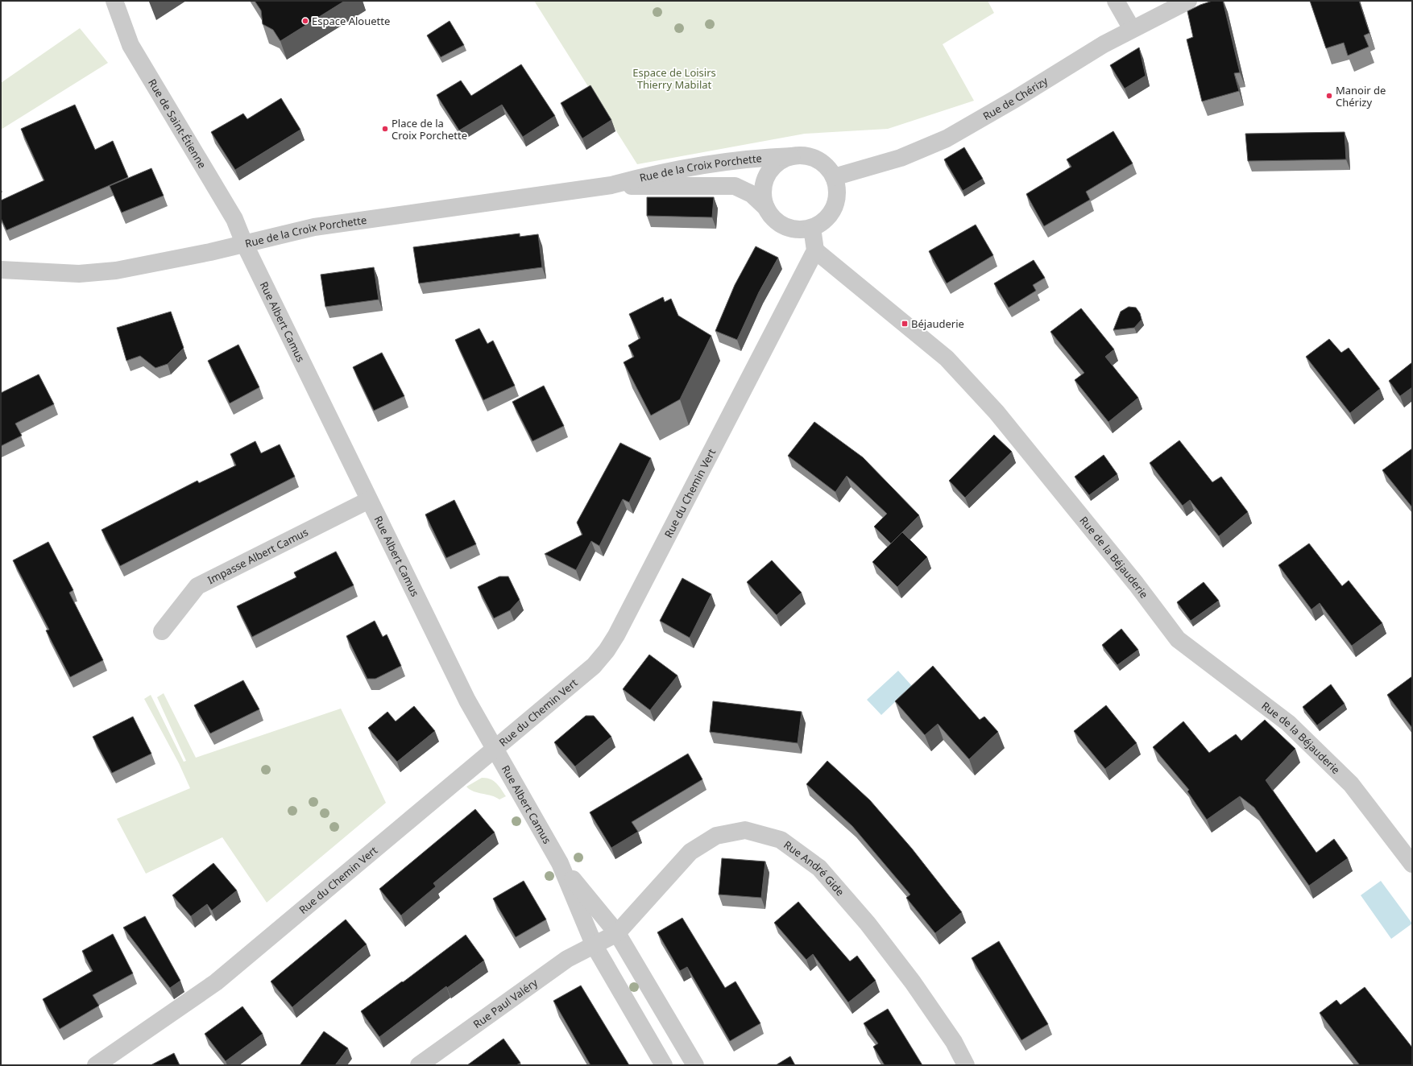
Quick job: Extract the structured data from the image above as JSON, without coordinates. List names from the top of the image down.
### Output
{
  "streets": {
    "street": [
      "Rue de Chérizy",
      "Rue de Saint-Étienne",
      "Rue de la Croix Porchette",
      "Rue Albert Camus",
      "Rue du Chemin Vert",
      "Impasse Albert Camus",
      "Rue de la Béjauderie",
      "Rue André Gide",
      "Rue Paul Valéry"
    ]
  },
  "crossings": [
    ["Rue de Chérizy", "Rue de la Croix Porchette"],
    ["Rue de Saint-Étienne", "Rue de la Croix Porchette"],
    ["Rue de Saint-Étienne", "Rue Albert Camus"],
    ["Rue de la Croix Porchette", "Rue Albert Camus"],
    ["Rue Albert Camus", "Rue du Chemin Vert"],
    ["Rue Albert Camus", "Impasse Albert Camus"],
    ["Rue Albert Camus", "Rue André Gide"],
    ["Rue Albert Camus", "Rue Paul Valéry"],
    ["Rue du Chemin Vert", "Rue de la Béjauderie"]
  ],
  "parks": ["Espace de Loisirs Thierry Mabilat"],
  "places": {
    "other": ["Espace Alouette", "Manoir de Chérizy", "Place de la Croix Porchette"],
    "transit": ["Béjauderie"]
  }
}
